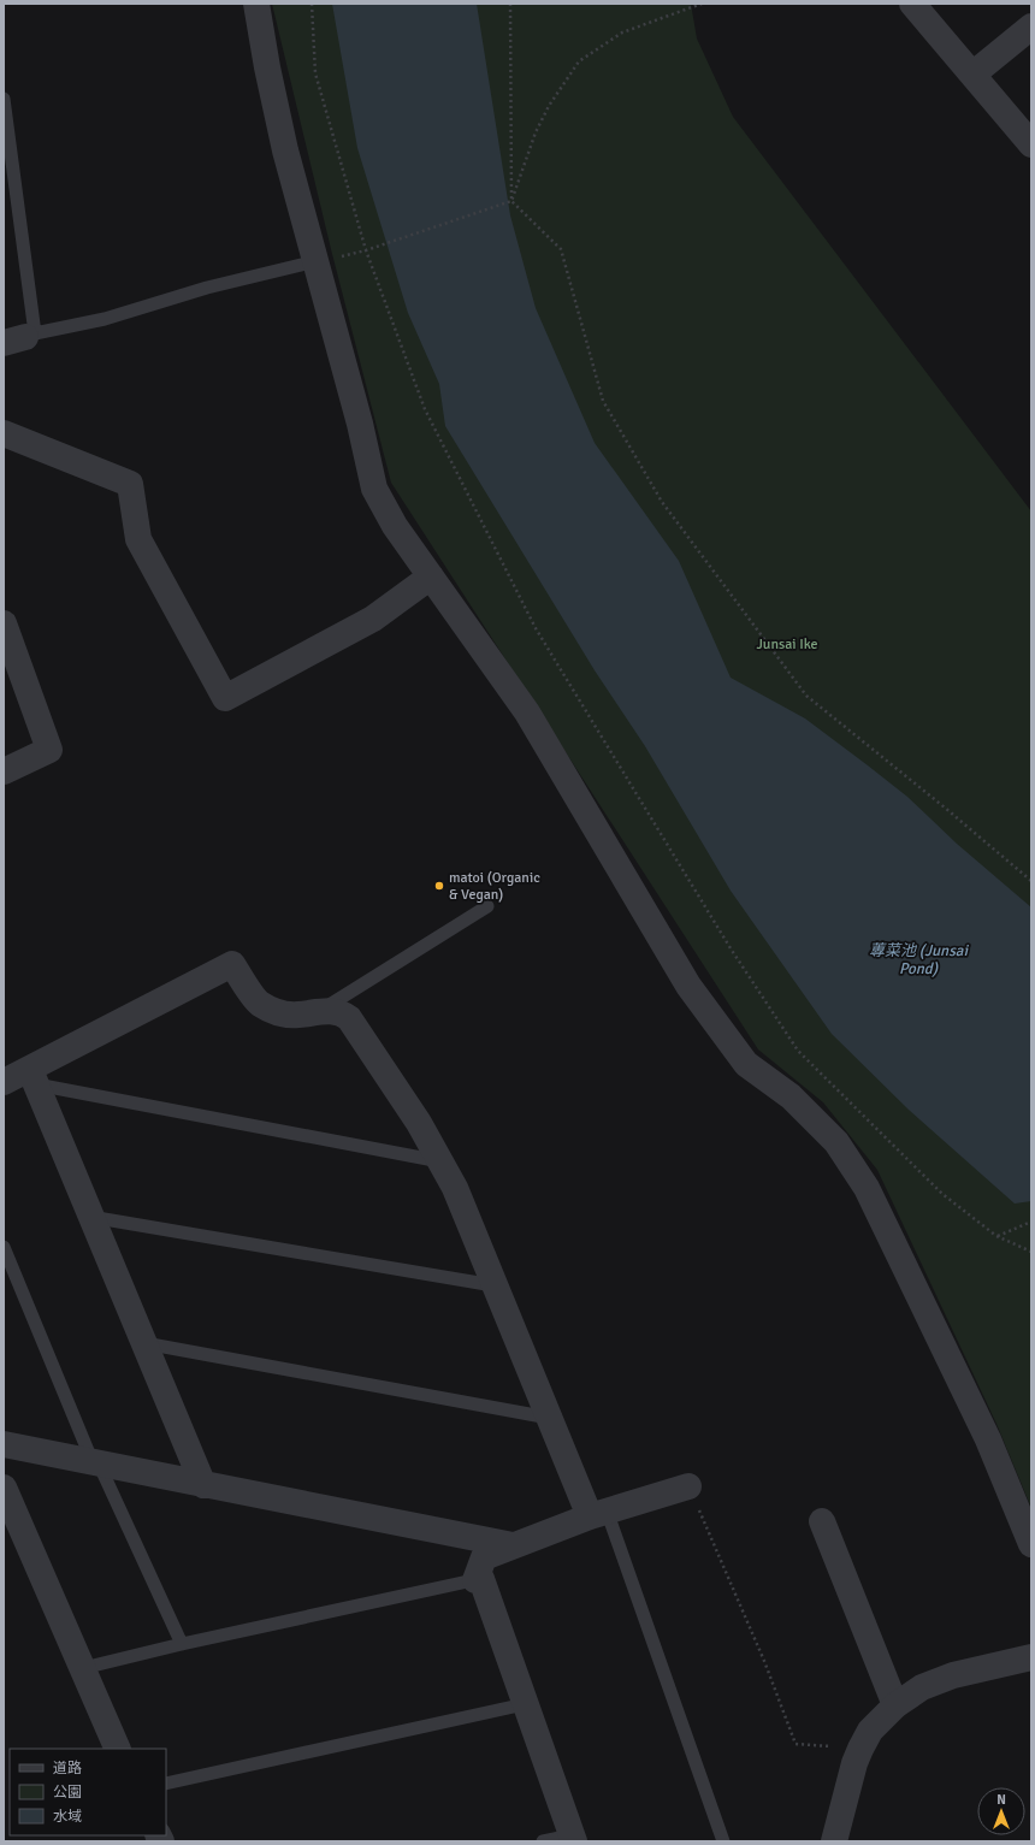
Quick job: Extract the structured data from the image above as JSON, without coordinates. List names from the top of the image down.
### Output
{
  "water": ["蓴菜池 (Junsai Pond)"],
  "parks": ["Junsai Ike"],
  "places": ["matoi (Organic & Vegan)"],
  "legend": ["道路", "公園", "水域"],
  "north": "top"
}
